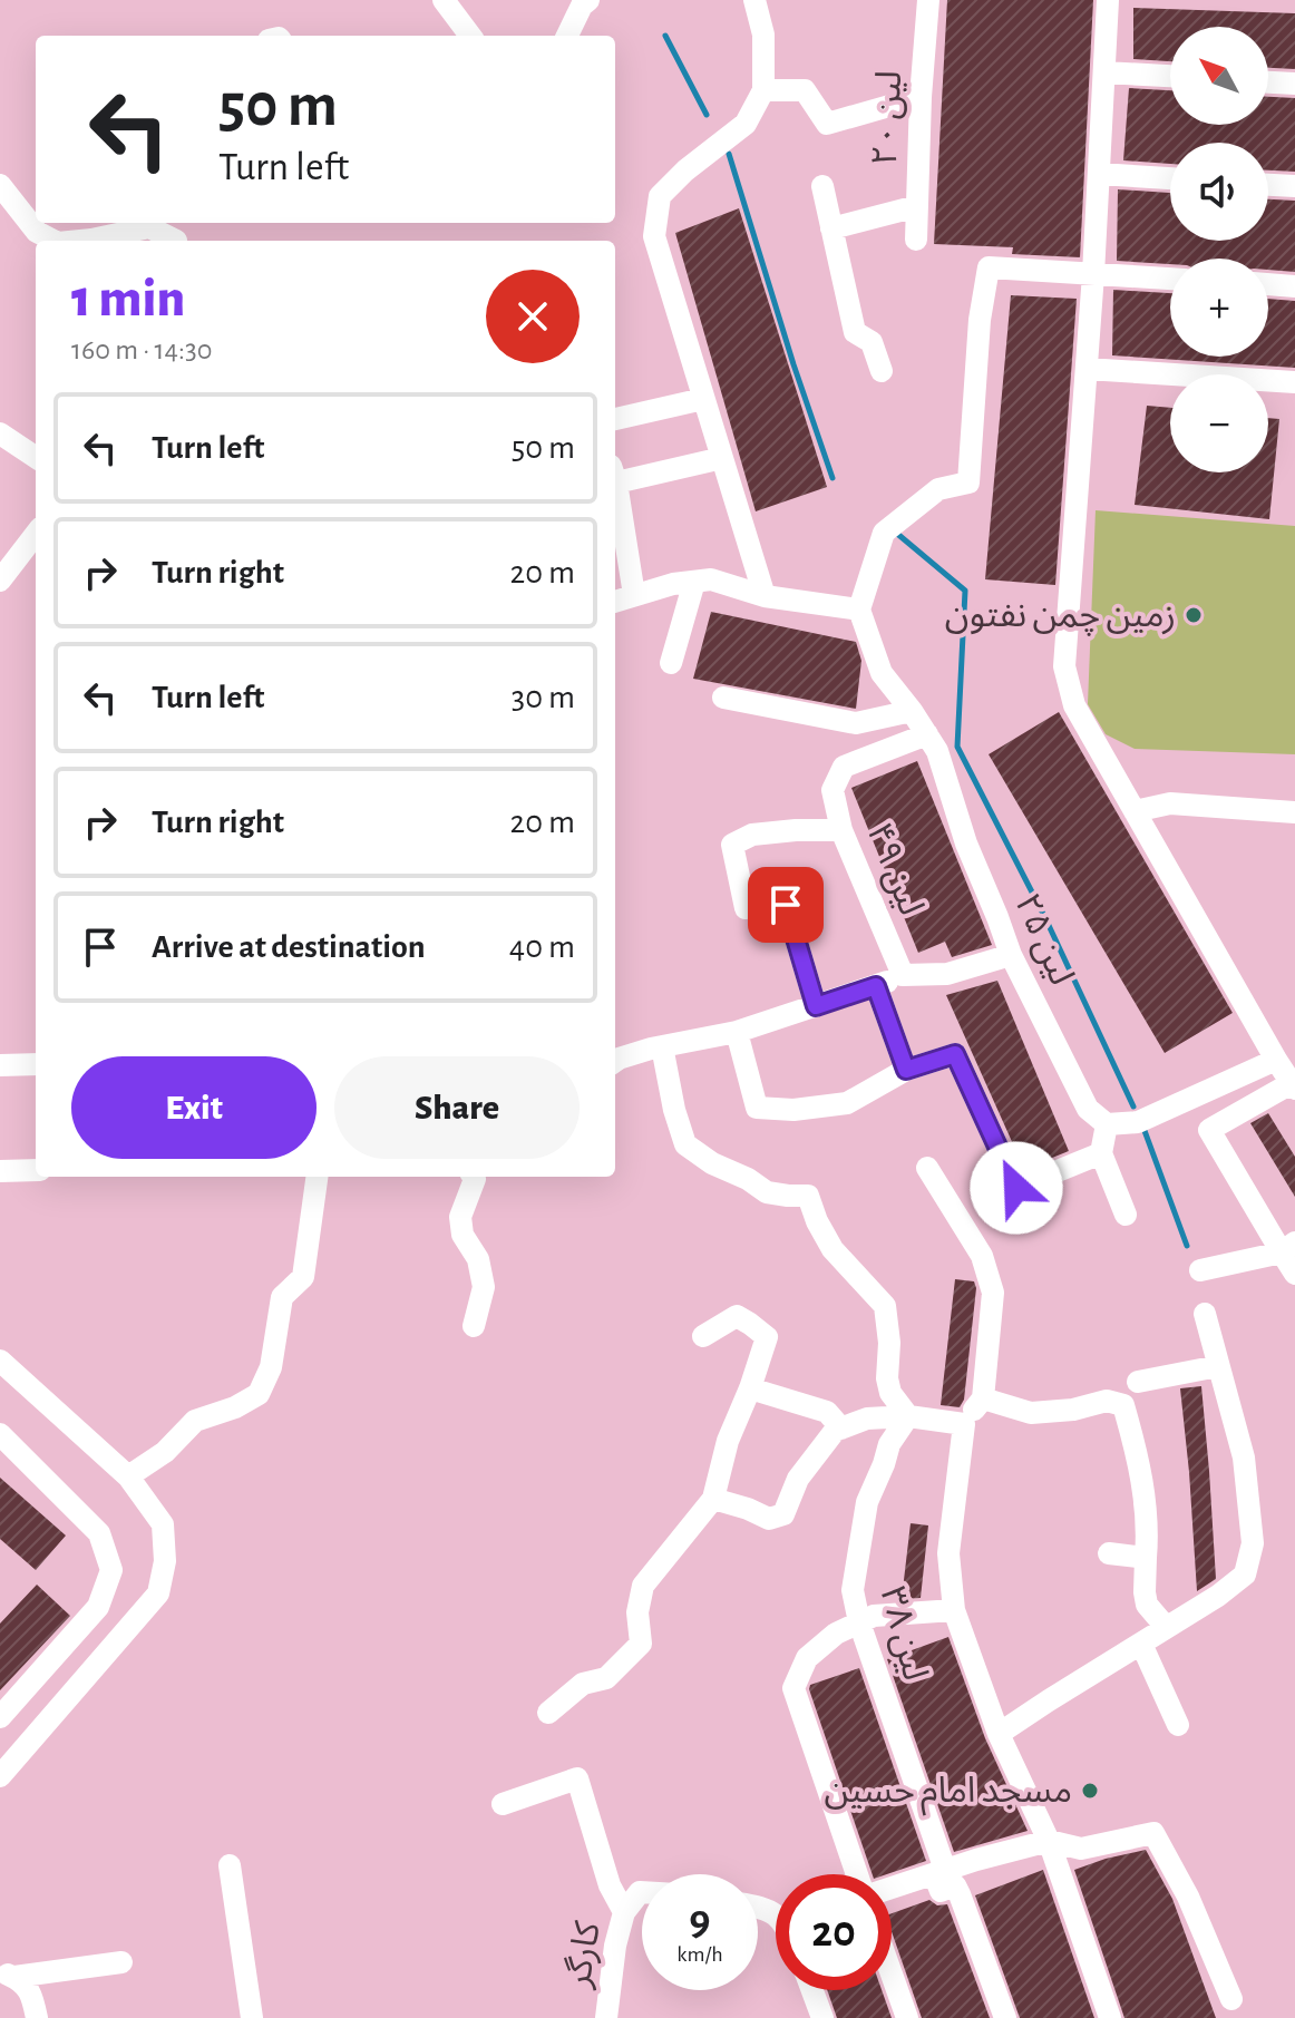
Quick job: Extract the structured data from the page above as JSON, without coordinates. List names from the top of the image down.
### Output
{
  "streets": {
    "street": [
      "لین ۲۰",
      "لین ۴۹",
      "لین ۲۵",
      "لین ۳۸",
      "کارگر"
    ]
  },
  "crossings": [
    ["لین ۴۹", "لین ۲۵"]
  ],
  "places": ["زمین چمن نفتون", "مسجد امام حسین"],
  "north": "top left",
  "page": {
    "map_buttons": ["+", "−"],
    "turn": ["50 m", "Turn left"],
    "heading": ["1 min", "160 m · 14:30"],
    "list": [
      {
        "name": "Turn left",
        "value": "50 m"
      },
      {
        "name": "Turn right",
        "value": "20 m"
      },
      {
        "name": "Turn left",
        "value": "30 m"
      },
      {
        "name": "Turn right",
        "value": "20 m"
      },
      {
        "name": "Arrive at destination",
        "value": "40 m"
      }
    ],
    "buttons": ["Exit", "Share"],
    "speed": "9 km/h",
    "limit": "20"
  }
}
